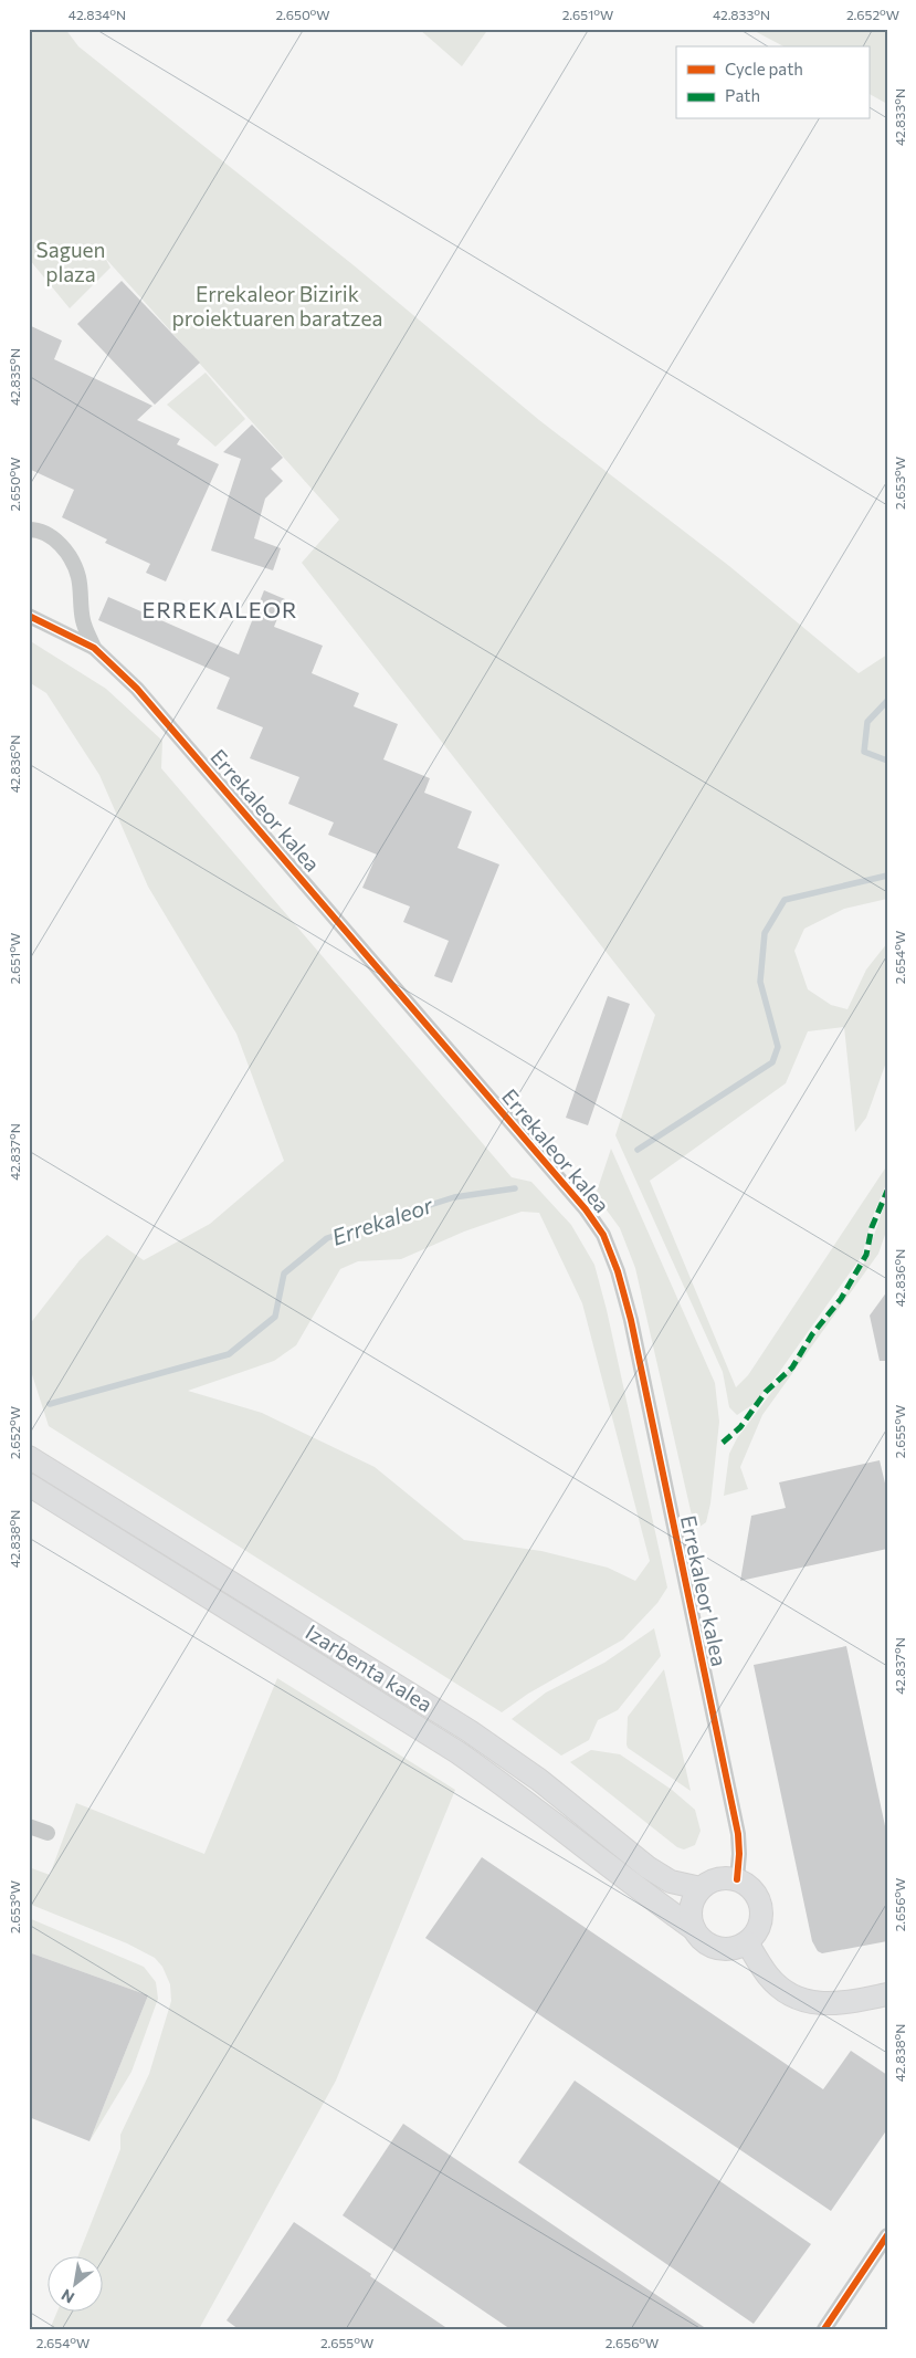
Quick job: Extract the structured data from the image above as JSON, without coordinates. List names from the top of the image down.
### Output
{
  "streets": {
    "main road": ["Izarbenta kalea"],
    "street": ["Errekaleor kalea"]
  },
  "crossings": [
    ["Errekaleor kalea", "Izarbenta kalea"]
  ],
  "districts": ["ERREKALEOR"],
  "water": ["Errekaleor"],
  "parks": ["Saguen plaza", "Errekaleor Bizirik proiektuaren baratzea"],
  "legend": ["Cycle path", "Path"],
  "north": "bottom left",
  "coordinates": [
    "42.834°N",
    "2.650°W",
    "2.651°W",
    "42.833°N",
    "2.652°W",
    "42.835°N",
    "2.653°W",
    "42.836°N",
    "2.654°W",
    "42.837°N",
    "2.655°W",
    "42.838°N",
    "2.656°W"
  ]
}
